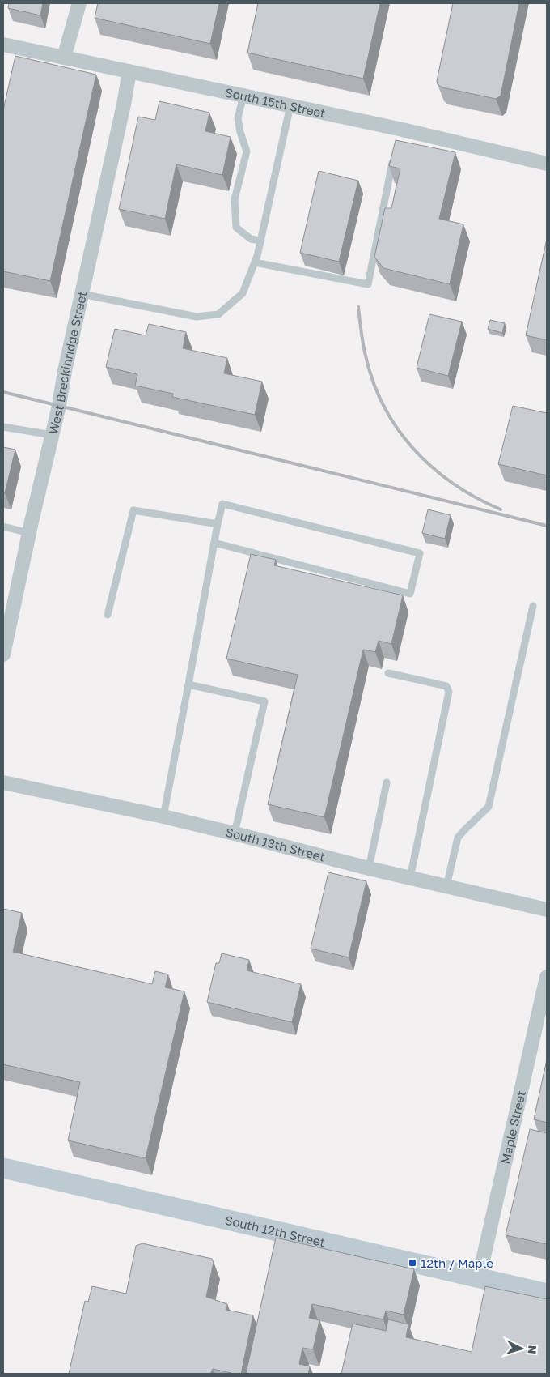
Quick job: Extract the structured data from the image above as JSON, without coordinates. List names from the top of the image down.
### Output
{
  "streets": {
    "street": [
      "South 15th Street",
      "West Breckinridge Street",
      "South 13th Street",
      "Maple Street",
      "South 12th Street"
    ]
  },
  "crossings": [
    ["South 15th Street", "West Breckinridge Street"],
    ["Maple Street", "South 12th Street"]
  ],
  "places": {
    "transit": ["12th / Maple"]
  },
  "north": "right"
}
